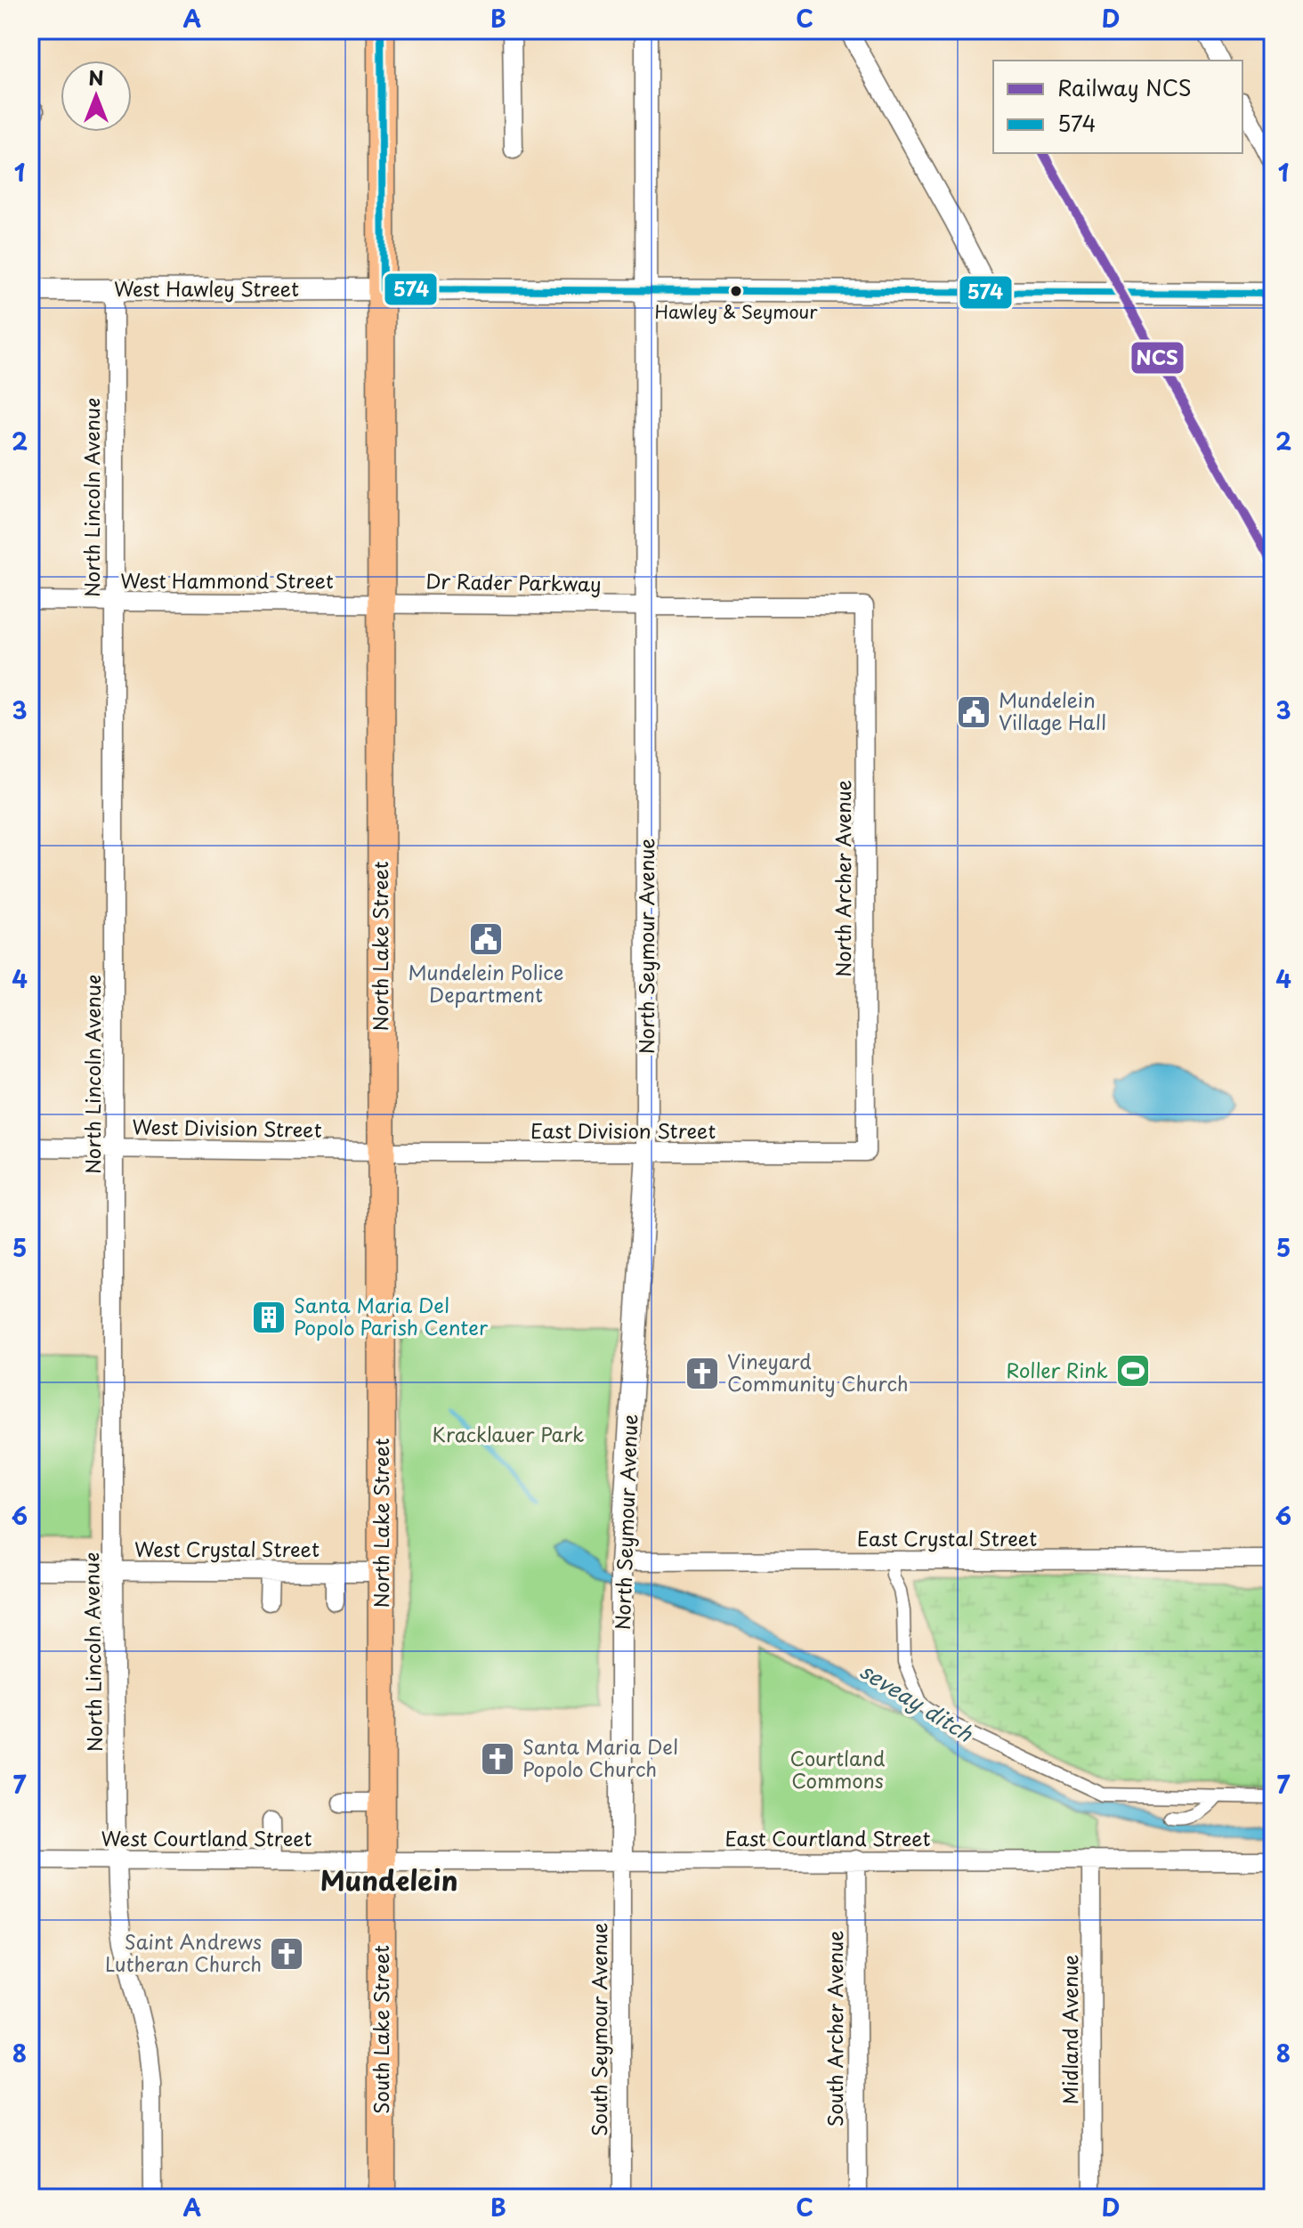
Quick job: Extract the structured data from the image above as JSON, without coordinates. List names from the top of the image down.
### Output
{
  "streets": {
    "main road": ["North Lake Street", "South Lake Street"],
    "street": [
      "West Hawley Street",
      "North Lincoln Avenue",
      "West Hammond Street",
      "Dr Rader Parkway",
      "North Archer Avenue",
      "North Seymour Avenue",
      "West Division Street",
      "East Division Street",
      "East Crystal Street",
      "West Crystal Street",
      "West Courtland Street",
      "East Courtland Street",
      "South Archer Avenue",
      "South Seymour Avenue",
      "Midland Avenue"
    ]
  },
  "crossings": [
    ["West Hawley Street", "North Lincoln Avenue"],
    ["West Hawley Street", "North Lake Street"],
    ["West Hawley Street", "North Seymour Avenue"],
    ["North Lincoln Avenue", "West Hammond Street"],
    ["North Lincoln Avenue", "West Division Street"],
    ["North Lincoln Avenue", "West Crystal Street"],
    ["North Lincoln Avenue", "West Courtland Street"],
    ["West Hammond Street", "Dr Rader Parkway"],
    ["West Hammond Street", "North Lake Street"],
    ["Dr Rader Parkway", "North Archer Avenue"],
    ["Dr Rader Parkway", "North Lake Street"],
    ["Dr Rader Parkway", "North Seymour Avenue"],
    ["North Archer Avenue", "East Division Street"],
    ["North Lake Street", "West Division Street"],
    ["North Lake Street", "East Division Street"],
    ["North Lake Street", "West Crystal Street"],
    ["North Lake Street", "West Courtland Street"],
    ["North Lake Street", "East Courtland Street"],
    ["North Lake Street", "South Lake Street"],
    ["North Seymour Avenue", "East Division Street"],
    ["North Seymour Avenue", "East Crystal Street"],
    ["North Seymour Avenue", "East Courtland Street"],
    ["North Seymour Avenue", "South Seymour Avenue"],
    ["West Division Street", "East Division Street"],
    ["West Courtland Street", "East Courtland Street"],
    ["West Courtland Street", "South Lake Street"],
    ["East Courtland Street", "South Archer Avenue"],
    ["East Courtland Street", "South Lake Street"],
    ["East Courtland Street", "South Seymour Avenue"],
    ["East Courtland Street", "Midland Avenue"]
  ],
  "districts": ["Mundelein"],
  "water": ["seveay ditch"],
  "parks": ["Kracklauer Park", "Courtland Commons"],
  "places": {
    "other": ["Hawley & Seymour"],
    "public building": ["Mundelein Village Hall", "Mundelein Police Department"],
    "building": ["Santa Maria Del Popolo Parish Center"],
    "sports": ["Roller Rink"],
    "church": ["Vineyard Community Church", "Santa Maria Del Popolo Church", "Saint Andrews Lutheran Church"]
  },
  "lines": ["transit line 574", "rail line NCS"],
  "legend": ["Railway NCS", "574"],
  "north": "top",
  "grid": {
    "columns": [
      "A",
      "B",
      "C",
      "D"
    ],
    "rows": [
      "1",
      "2",
      "3",
      "4",
      "5",
      "6",
      "7",
      "8"
    ]
  }
}
